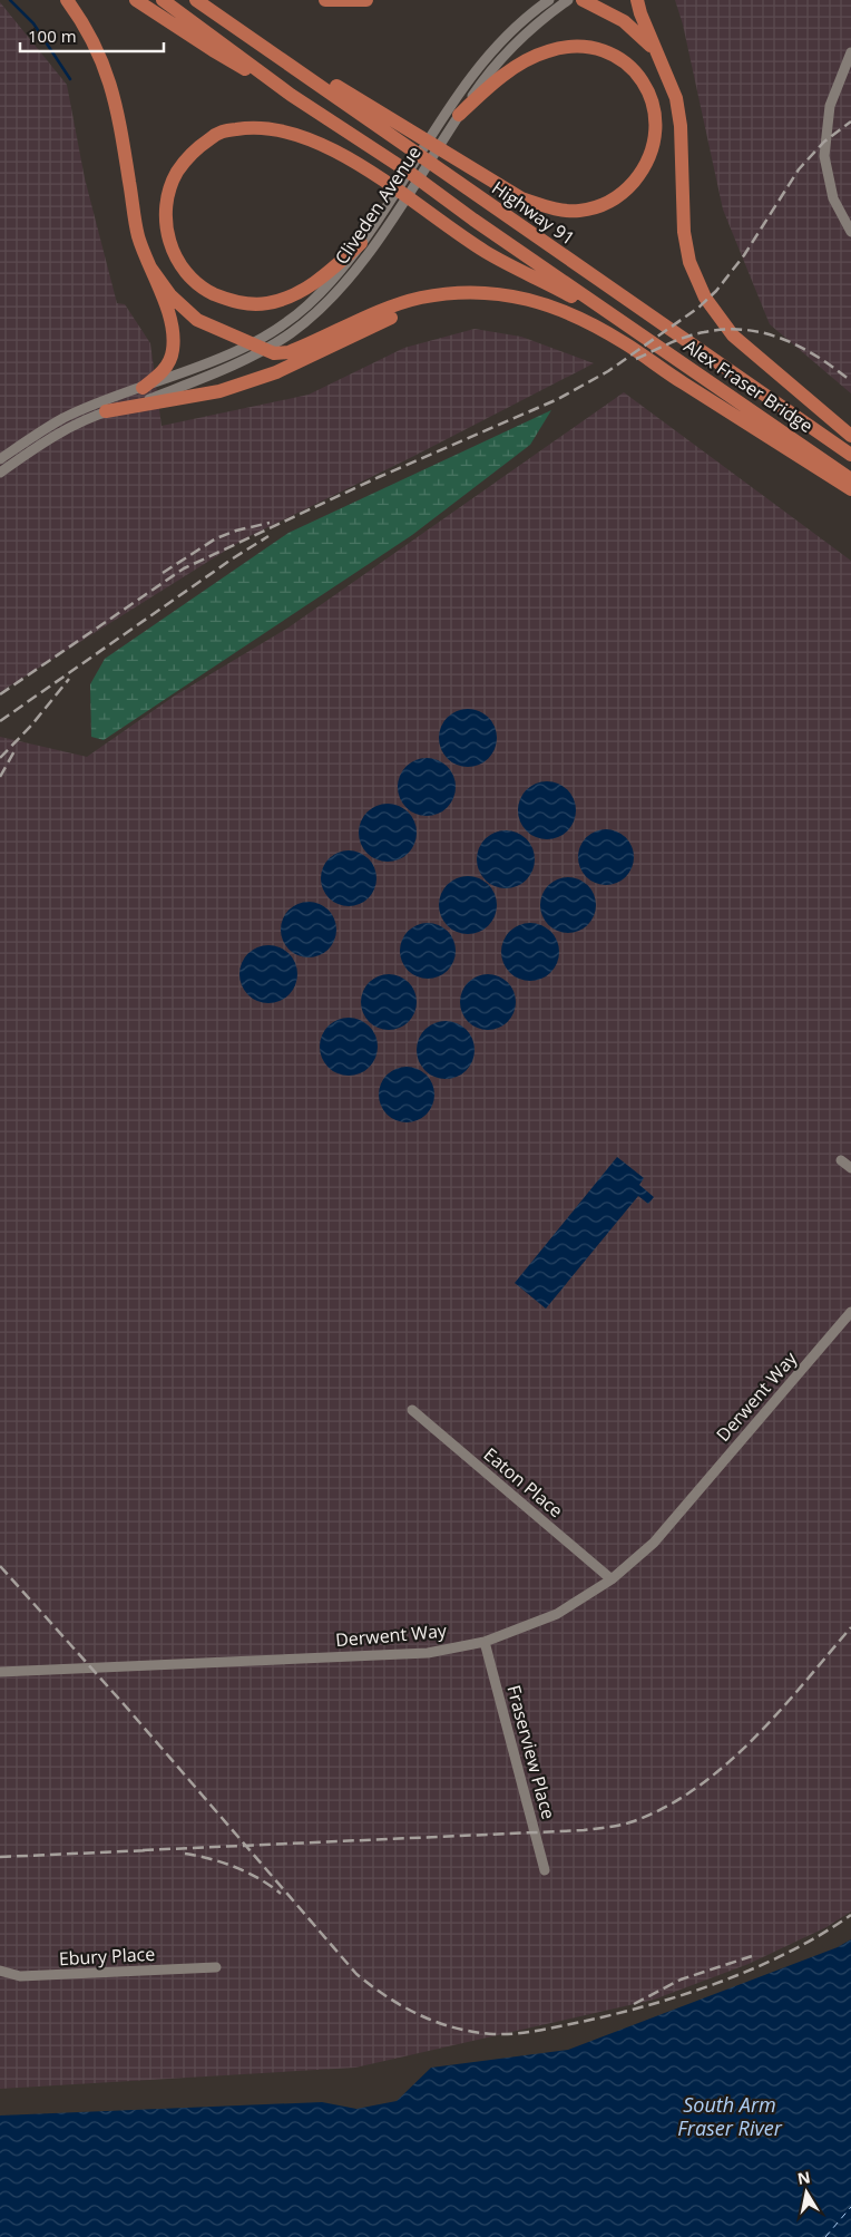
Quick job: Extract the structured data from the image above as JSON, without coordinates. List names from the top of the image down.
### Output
{
  "streets": {
    "highway": ["Highway 91", "Alex Fraser Bridge"],
    "street": [
      "Cliveden Avenue",
      "Derwent Way",
      "Eaton Place",
      "Fraserview Place",
      "Ebury Place"
    ]
  },
  "crossings": [
    ["Derwent Way", "Eaton Place"],
    ["Derwent Way", "Fraserview Place"]
  ],
  "water": ["South Arm Fraser River"],
  "scale_bar": "100 m",
  "north": "top"
}
